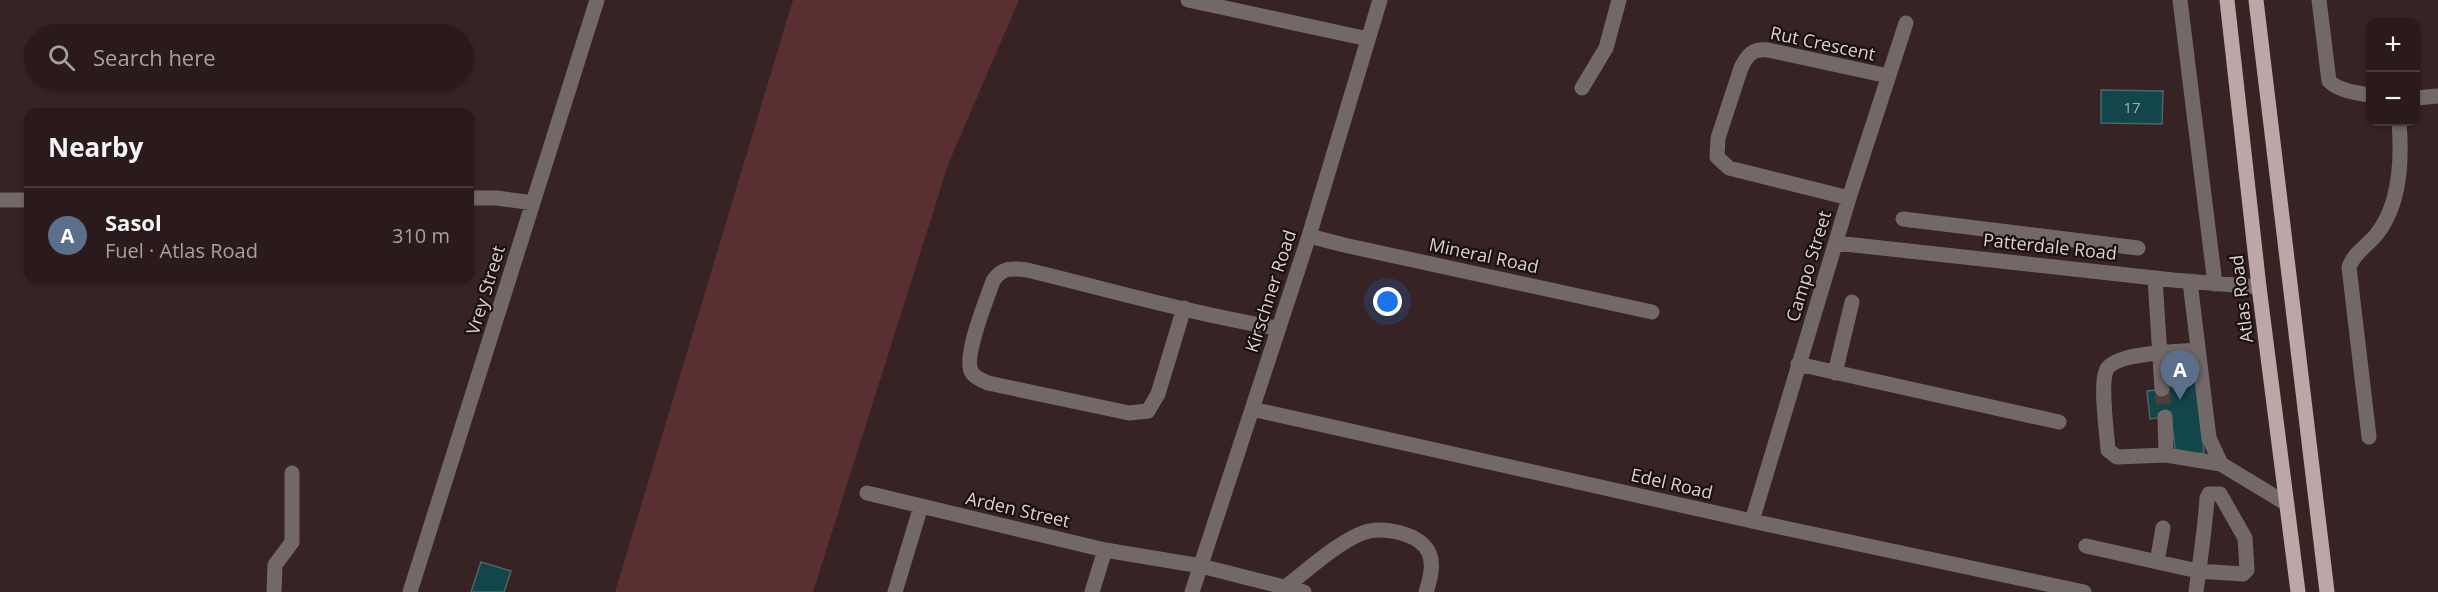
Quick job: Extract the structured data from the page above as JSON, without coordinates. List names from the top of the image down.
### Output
{
  "streets": {
    "main road": ["Atlas Road"],
    "street": [
      "Rut Crescent",
      "Patterdale Road",
      "Mineral Road",
      "Campo Street",
      "Vrey Street",
      "Kirschner Road",
      "Edel Road",
      "Arden Street"
    ]
  },
  "crossings": [
    ["Rut Crescent", "Campo Street"],
    ["Patterdale Road", "Campo Street"],
    ["Patterdale Road", "Atlas Road"],
    ["Mineral Road", "Kirschner Road"],
    ["Campo Street", "Edel Road"],
    ["Kirschner Road", "Edel Road"],
    ["Kirschner Road", "Arden Street"]
  ],
  "house_numbers": ["17"],
  "page": {
    "map_buttons": ["+", "−"],
    "search": "Search here",
    "heading": "Nearby",
    "list": [
      {
        "mark": "A",
        "name": "Sasol",
        "note": "Fuel · Atlas Road",
        "value": "310 m"
      }
    ],
    "pins": "A"
  }
}
